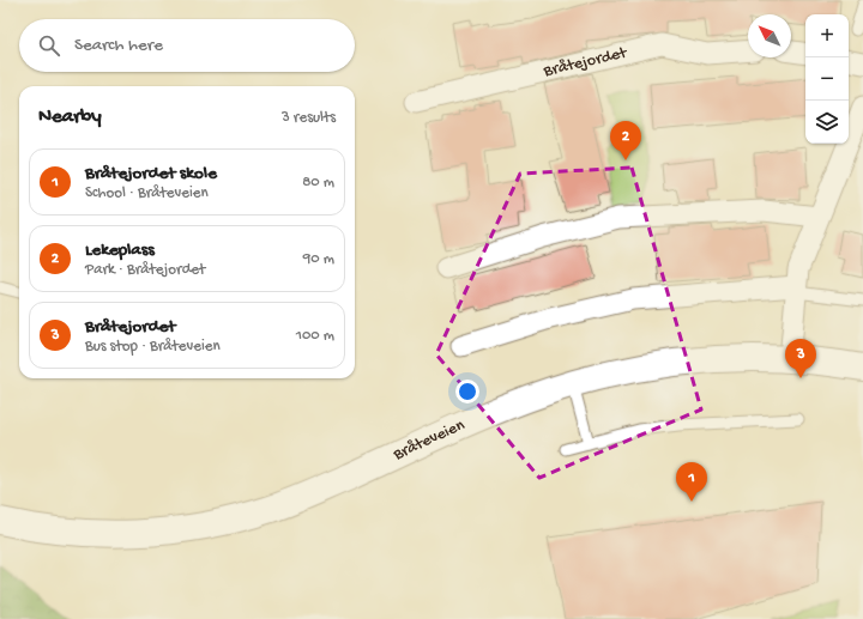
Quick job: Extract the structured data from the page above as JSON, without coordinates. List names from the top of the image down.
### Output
{
  "streets": {
    "main road": ["Bråteveien"],
    "street": ["Bråtejordet"]
  },
  "north": "top left",
  "page": {
    "map_buttons": ["+", "−"],
    "search": "Search here",
    "heading": ["Nearby", "3 results"],
    "pins": ["2", "3", "1"],
    "list": [
      {
        "mark": "1",
        "name": "Bråtejordet skole",
        "note": "School · Bråteveien",
        "value": "80 m"
      },
      {
        "mark": "2",
        "name": "Lekeplass",
        "note": "Park · Bråtejordet",
        "value": "90 m"
      },
      {
        "mark": "3",
        "name": "Bråtejordet",
        "note": "Bus stop · Bråteveien",
        "value": "100 m"
      }
    ]
  }
}
